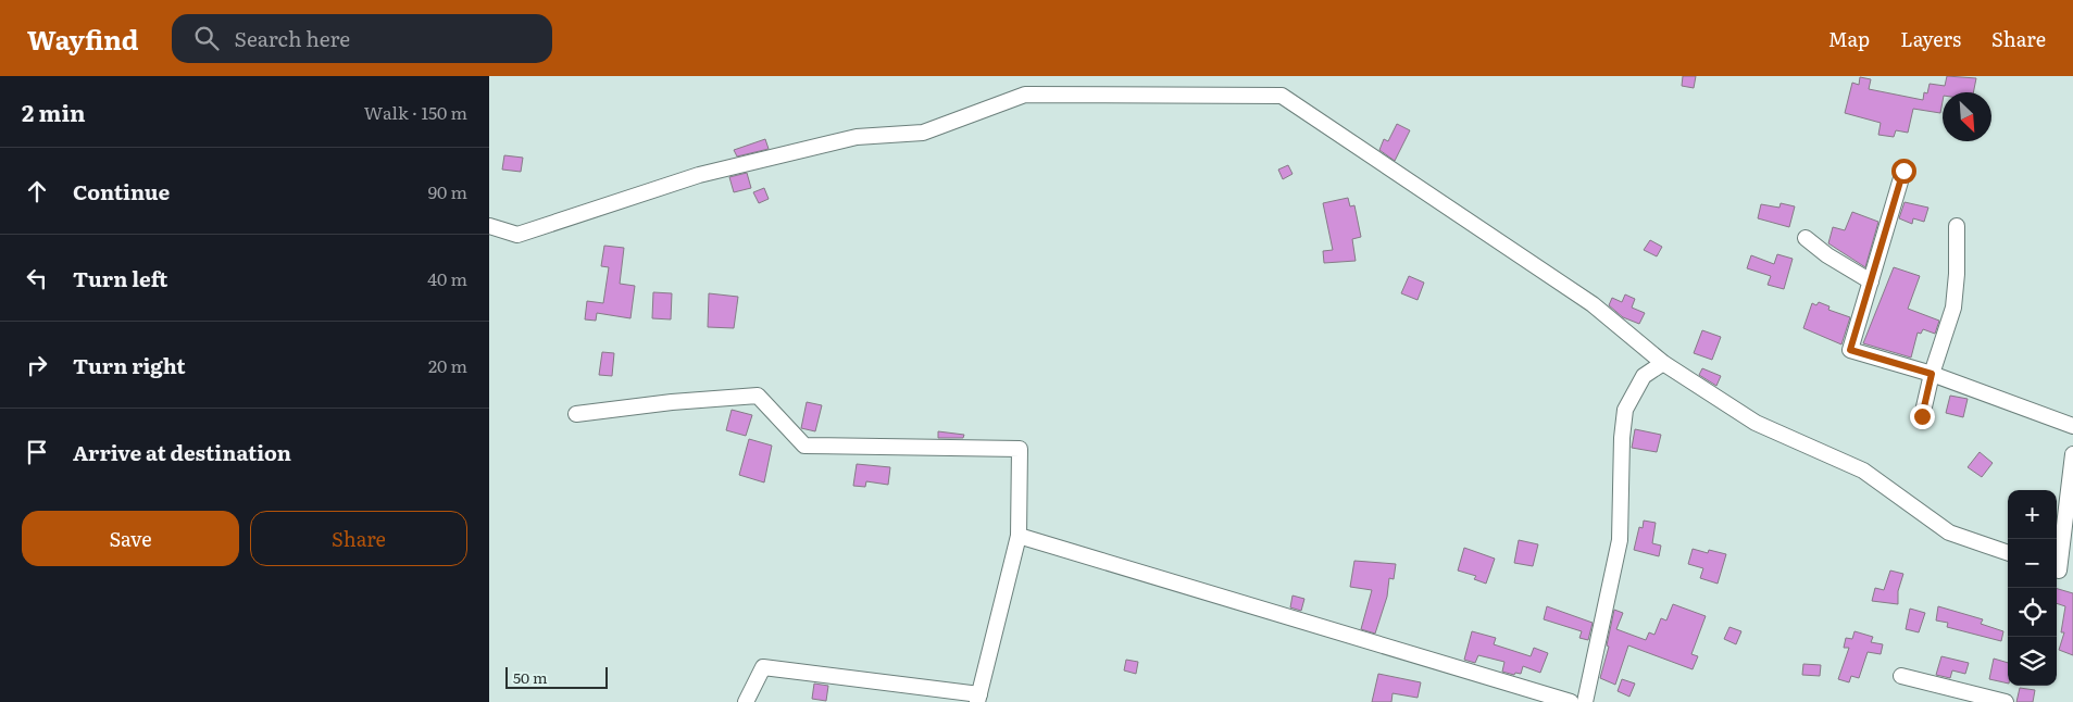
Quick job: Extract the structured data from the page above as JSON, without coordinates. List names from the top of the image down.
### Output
{
  "scale_bar": "50 m",
  "north": "bottom right",
  "page": {
    "header": "Wayfind",
    "search": "Search here",
    "nav": ["Map", "Layers", "Share"],
    "heading": ["2 min", "Walk · 150 m"],
    "list": [
      ["Continue", "90 m"],
      ["Turn left", "40 m"],
      ["Turn right", "20 m"],
      "Arrive at destination"
    ],
    "map_buttons": ["+", "−"],
    "buttons": ["Save", "Share"],
    "scale": "50 m"
  }
}
